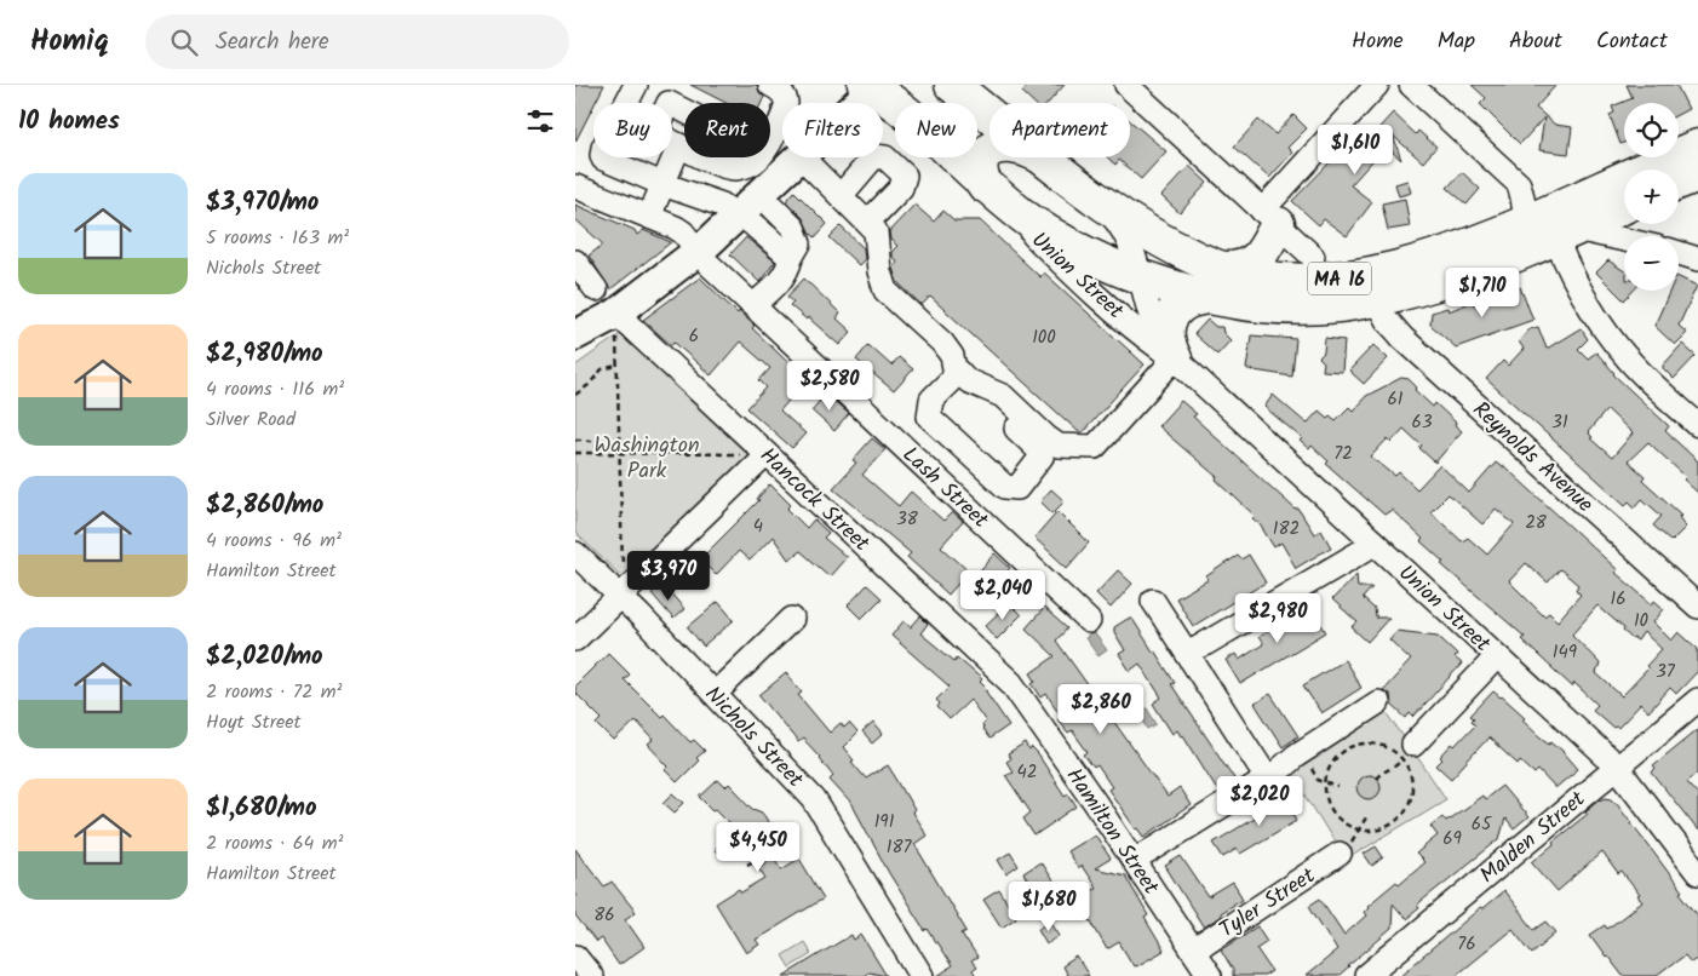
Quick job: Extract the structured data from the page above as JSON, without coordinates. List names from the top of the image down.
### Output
{
  "streets": {
    "highway": ["MA 16"],
    "street": [
      "Union Street",
      "Reynolds Avenue",
      "Lash Street",
      "Hancock Street",
      "Nichols Street",
      "Hamilton Street",
      "Malden Street",
      "Tyler Street"
    ]
  },
  "crossings": [
    ["Union Street", "MA 16"],
    ["Union Street", "Malden Street"],
    ["MA 16", "Reynolds Avenue"],
    ["Hancock Street", "Hamilton Street"],
    ["Hamilton Street", "Tyler Street"]
  ],
  "parks": ["Washington Park"],
  "house_numbers": [
    "6",
    "100",
    "61",
    "63",
    "31",
    "72",
    "38",
    "28",
    "4",
    "182",
    "16",
    "10",
    "149",
    "37",
    "42",
    "191",
    "65",
    "69",
    "187",
    "86",
    "76"
  ],
  "page": {
    "header": "Homiq",
    "search": "Search here",
    "nav": [
      "Home",
      "Map",
      "About",
      "Contact"
    ],
    "heading": "10 homes",
    "map_buttons": ["+", "−"],
    "chip": [
      "Buy",
      "Rent",
      "Filters",
      "New",
      "Apartment"
    ],
    "price": [
      "$1,610",
      "$1,710",
      "$2,580",
      "$3,970",
      "$2,040",
      "$2,980",
      "$2,860",
      "$2,020",
      "$4,450",
      "$1,680"
    ],
    "list": [
      {
        "name": "$3,970/mo",
        "note": "5 rooms · 163 m² · Nichols Street"
      },
      {
        "name": "$2,980/mo",
        "note": "4 rooms · 116 m² · Silver Road"
      },
      {
        "name": "$2,860/mo",
        "note": "4 rooms · 96 m² · Hamilton Street"
      },
      {
        "name": "$2,020/mo",
        "note": "2 rooms · 72 m² · Hoyt Street"
      },
      {
        "name": "$1,680/mo",
        "note": "2 rooms · 64 m² · Hamilton Street"
      }
    ]
  }
}
